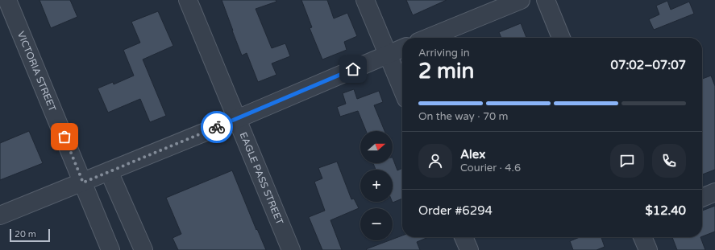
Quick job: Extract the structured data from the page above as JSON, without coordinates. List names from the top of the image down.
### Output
{
  "streets": {
    "street": ["VICTORIA STREET", "EAGLE PASS STREET"]
  },
  "scale_bar": "20 m",
  "north": "right",
  "page": {
    "heading": ["2 min", "Arriving in", "07:02–07:07"],
    "panel": [
      "Alex",
      "Courier · 4.6",
      "Order #6294",
      "$12.40"
    ],
    "bar": "On the way · 70 m",
    "map_buttons": ["+", "−"],
    "scale": "20 m"
  }
}
